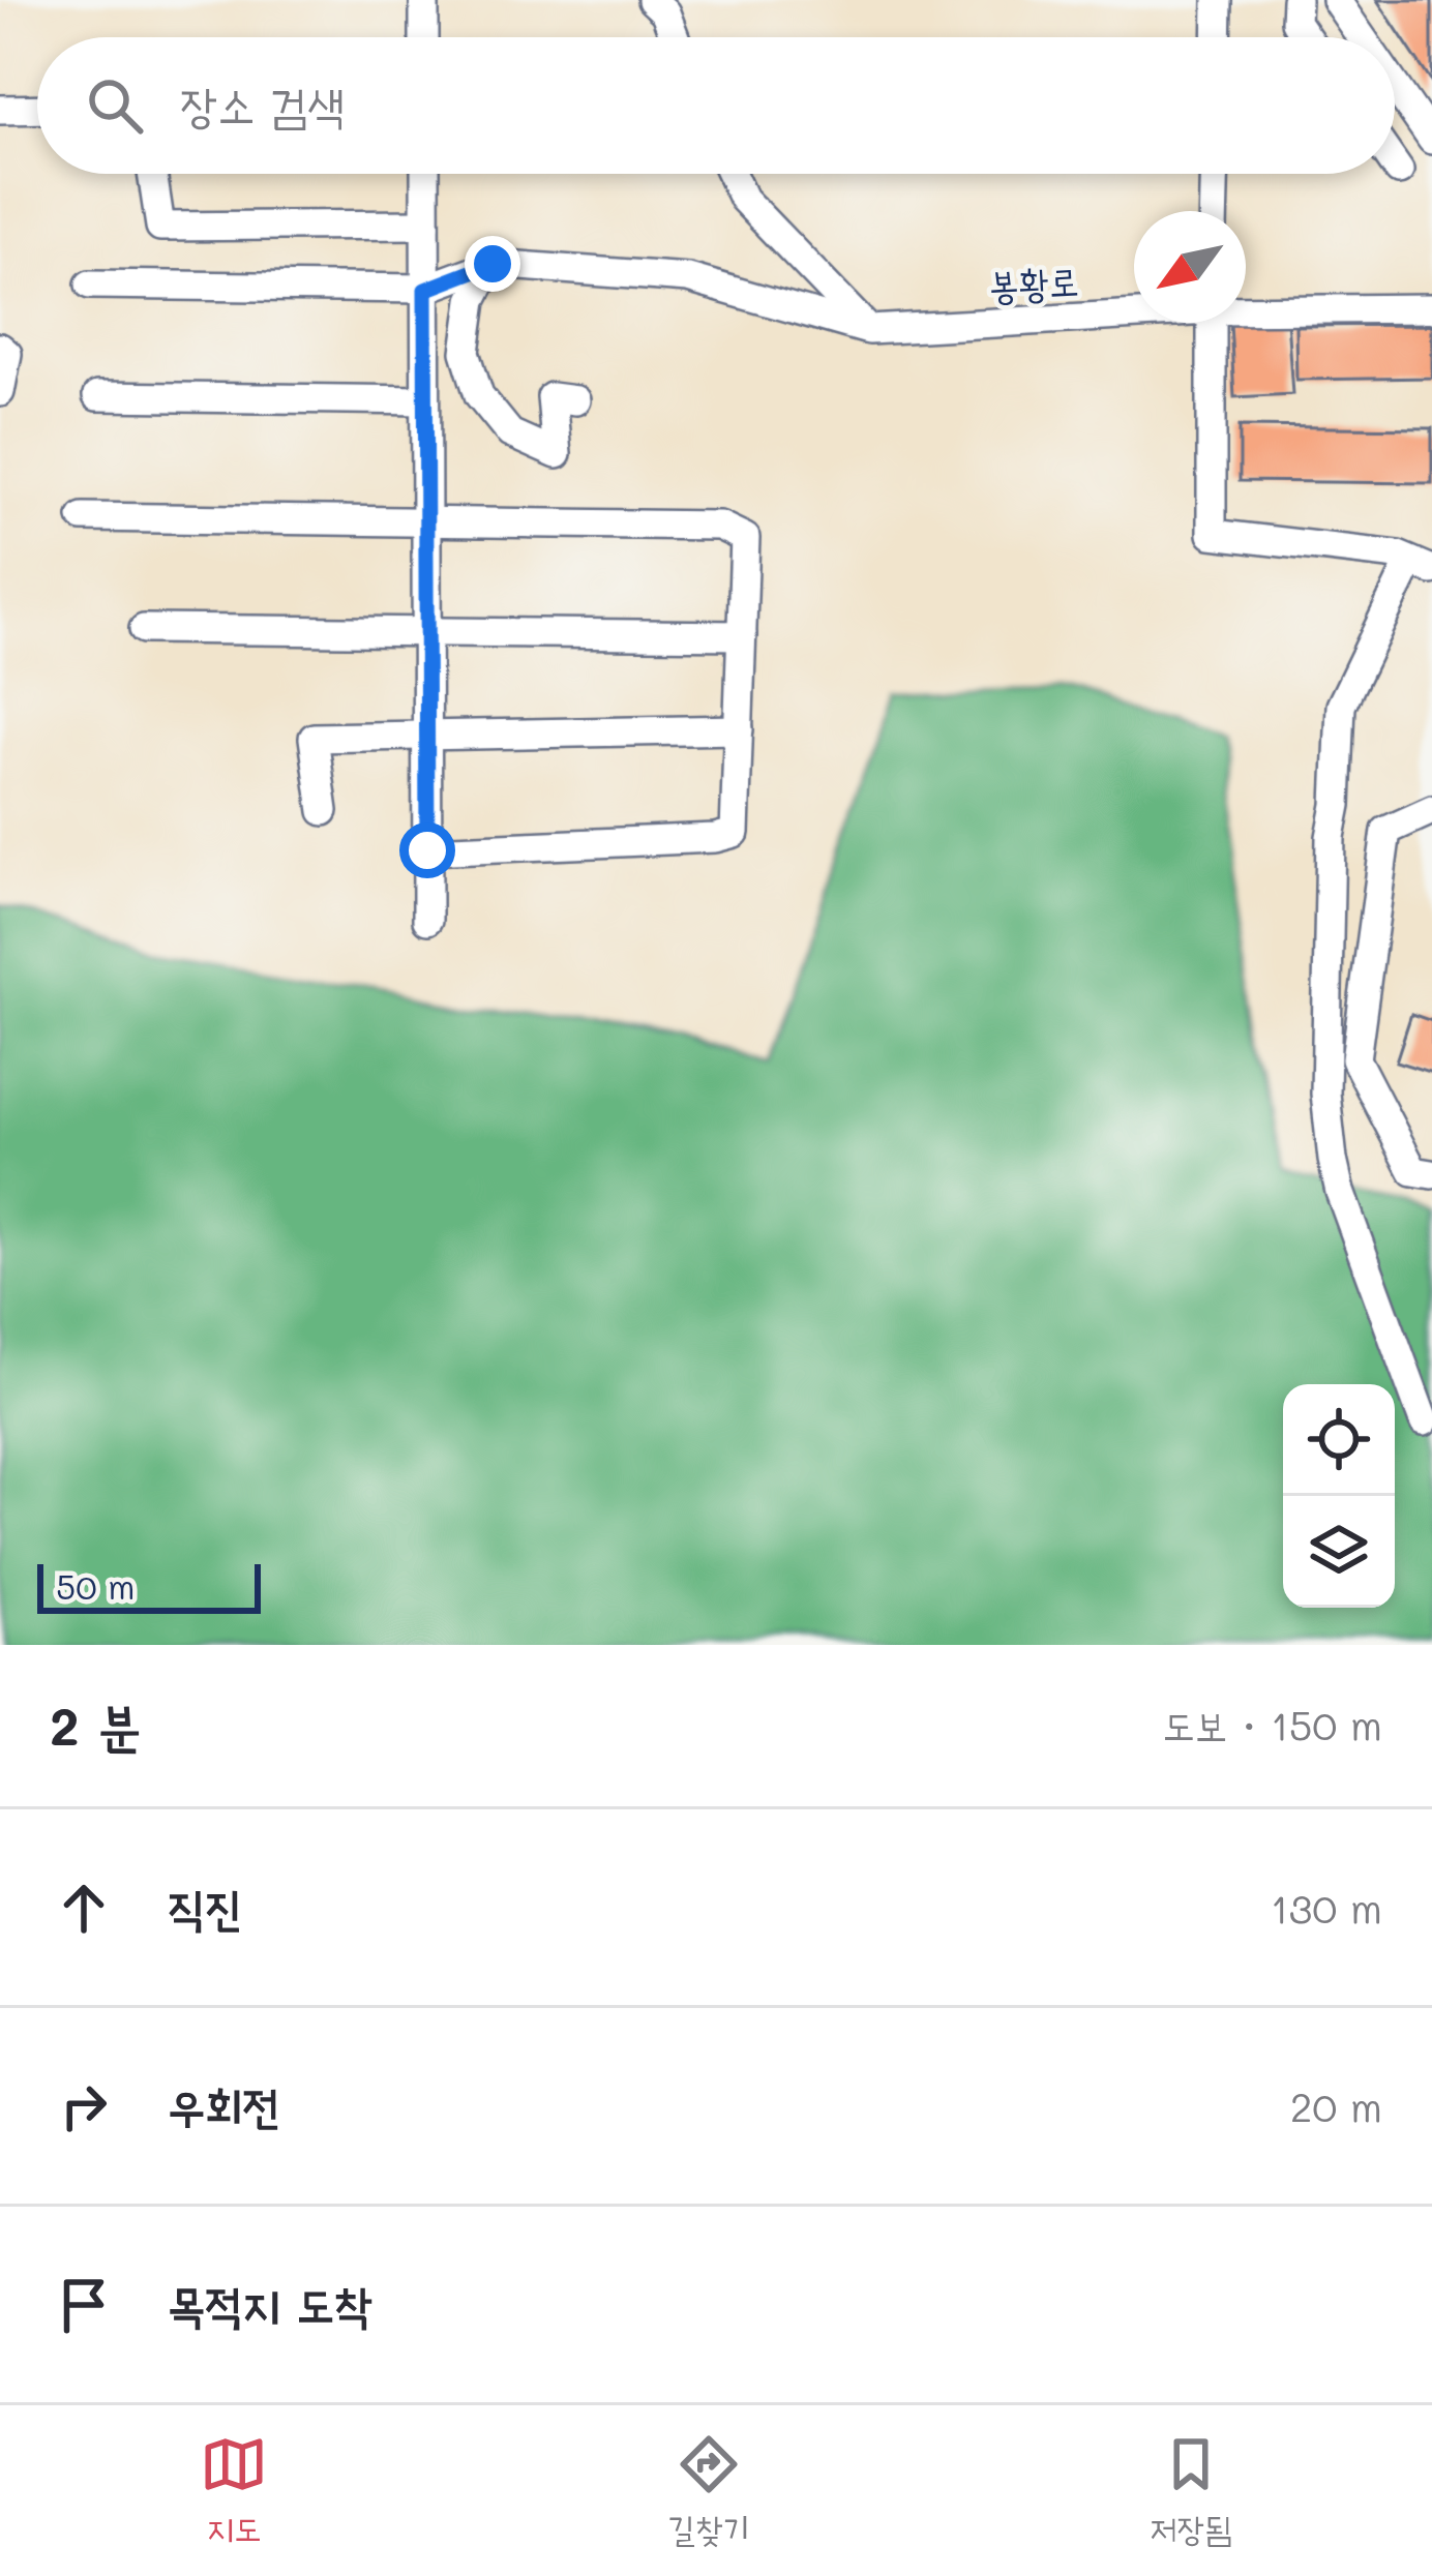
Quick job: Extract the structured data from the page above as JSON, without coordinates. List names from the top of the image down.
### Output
{
  "streets": {
    "street": ["봉황로"]
  },
  "scale_bar": "50 m",
  "north": "bottom left",
  "page": {
    "search": "장소 검색",
    "scale": "50 m",
    "heading": ["2 분", "도보 · 150 m"],
    "list": [
      ["직진", "130 m"],
      ["우회전", "20 m"],
      "목적지 도착"
    ],
    "nav": ["지도", "길찾기", "저장됨"]
  }
}
